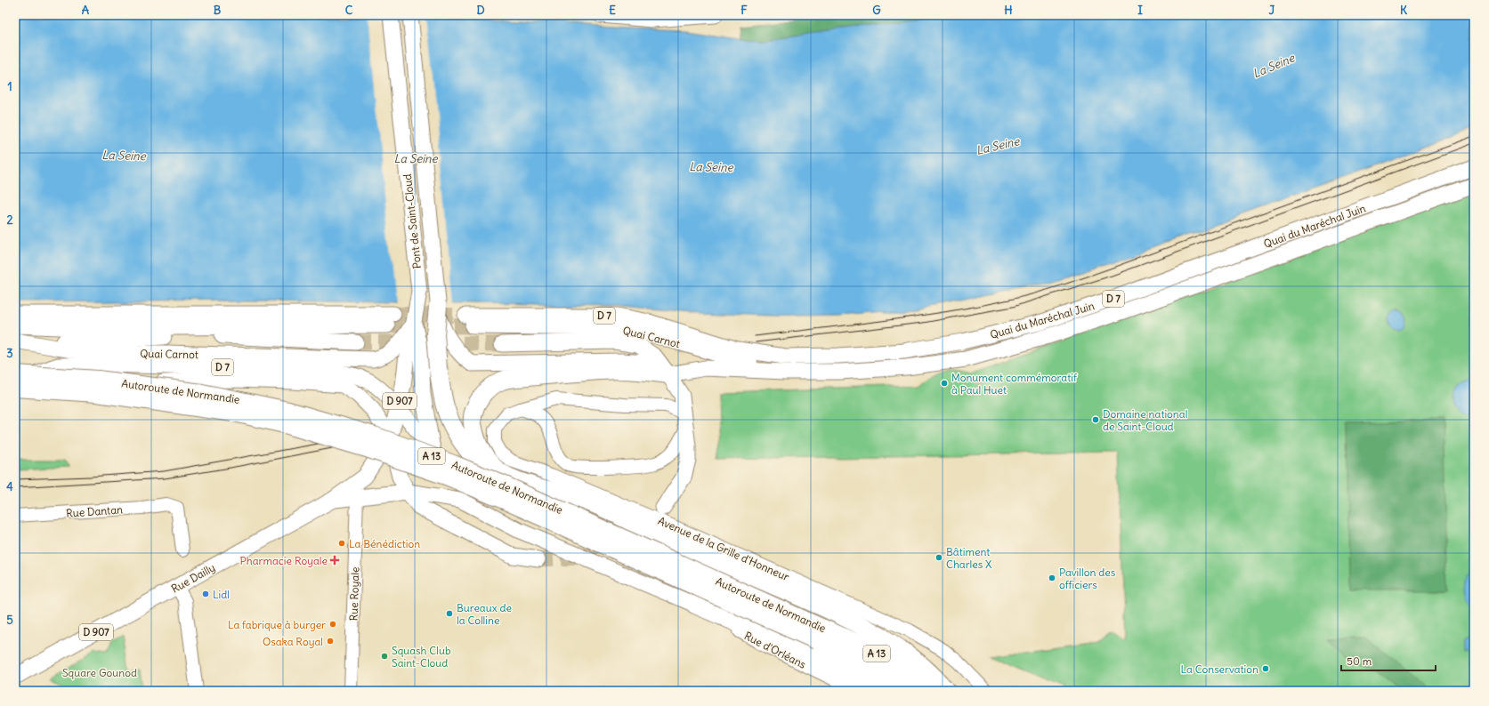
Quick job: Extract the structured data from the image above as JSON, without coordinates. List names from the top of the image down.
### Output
{
  "streets": {
    "highway": ["Autoroute de Normandie", "A 13"],
    "main road": [
      "Pont de Saint-Cloud",
      "Quai du Maréchal Juin",
      "D 7",
      "Quai Carnot",
      "D 907",
      "Rue Dailly"
    ],
    "street": [
      "Rue Dantan",
      "Avenue de la Grille d'Honneur",
      "Rue Royale",
      "Rue d'Orléans"
    ]
  },
  "crossings": [
    ["Pont de Saint-Cloud", "D 7"],
    ["Pont de Saint-Cloud", "Quai Carnot"],
    ["Pont de Saint-Cloud", "D 907"],
    ["Quai du Maréchal Juin", "D 7"],
    ["Quai du Maréchal Juin", "Quai Carnot"],
    ["D 7", "Quai Carnot"],
    ["D 7", "D 907"],
    ["Quai Carnot", "Autoroute de Normandie"],
    ["Quai Carnot", "D 907"],
    ["Quai Carnot", "Avenue de la Grille d'Honneur"],
    ["Quai Carnot", "Rue Dailly"],
    ["D 907", "Rue Dailly"],
    ["D 907", "Rue Royale"]
  ],
  "water": ["La Seine"],
  "parks": ["Square Gounod"],
  "places": {
    "other": [
      "Monument commémoratif à Paul Huet",
      "Domaine national de Saint-Cloud",
      "La Bénédiction",
      "Bâtiment Charles X",
      "Pavillon des officiers",
      "Lidl",
      "Bureaux de la Colline",
      "La fabrique à burger",
      "Osaka Royal",
      "Squash Club Saint-Cloud",
      "La Conservation"
    ],
    "health": ["Pharmacie Royale"]
  },
  "scale_bar": "50 m",
  "grid": {
    "columns": [
      "A",
      "B",
      "C",
      "D",
      "E",
      "F",
      "G",
      "H",
      "I",
      "J",
      "K"
    ],
    "rows": [
      "1",
      "2",
      "3",
      "4",
      "5"
    ]
  }
}
